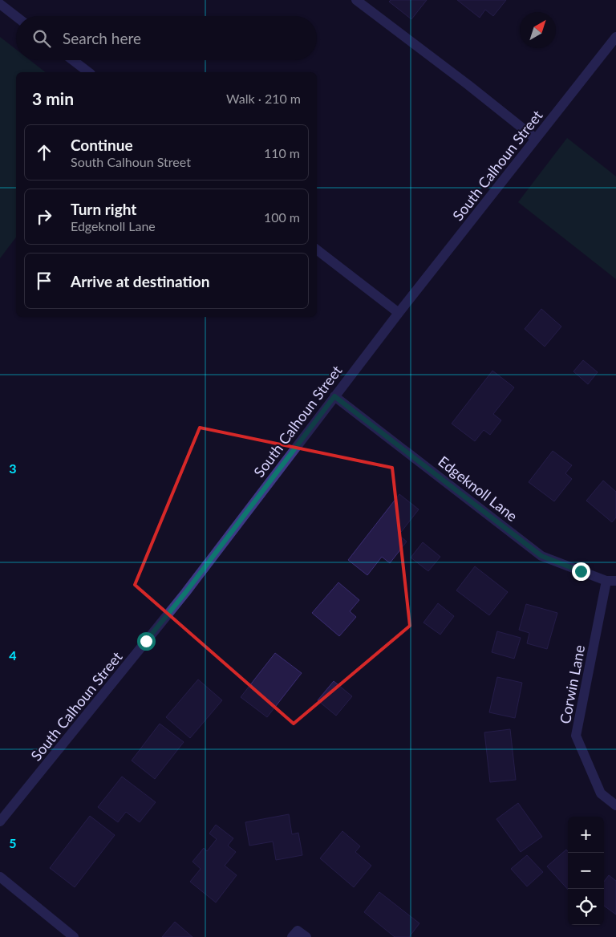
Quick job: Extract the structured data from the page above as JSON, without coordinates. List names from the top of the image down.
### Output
{
  "streets": {
    "street": ["South Calhoun Street", "Edgeknoll Lane", "Corwin Lane"]
  },
  "crossings": [
    ["South Calhoun Street", "Edgeknoll Lane"],
    ["Edgeknoll Lane", "Corwin Lane"]
  ],
  "north": "top right",
  "page": {
    "search": "Search here",
    "heading": ["3 min", "Walk · 210 m"],
    "list": [
      ["Continue", "South Calhoun Street", "110 m"],
      ["Turn right", "Edgeknoll Lane", "100 m"],
      "Arrive at destination"
    ],
    "map_buttons": ["+", "−"]
  },
  "grid": {
    "rows": ["3", "4", "5"]
  }
}
